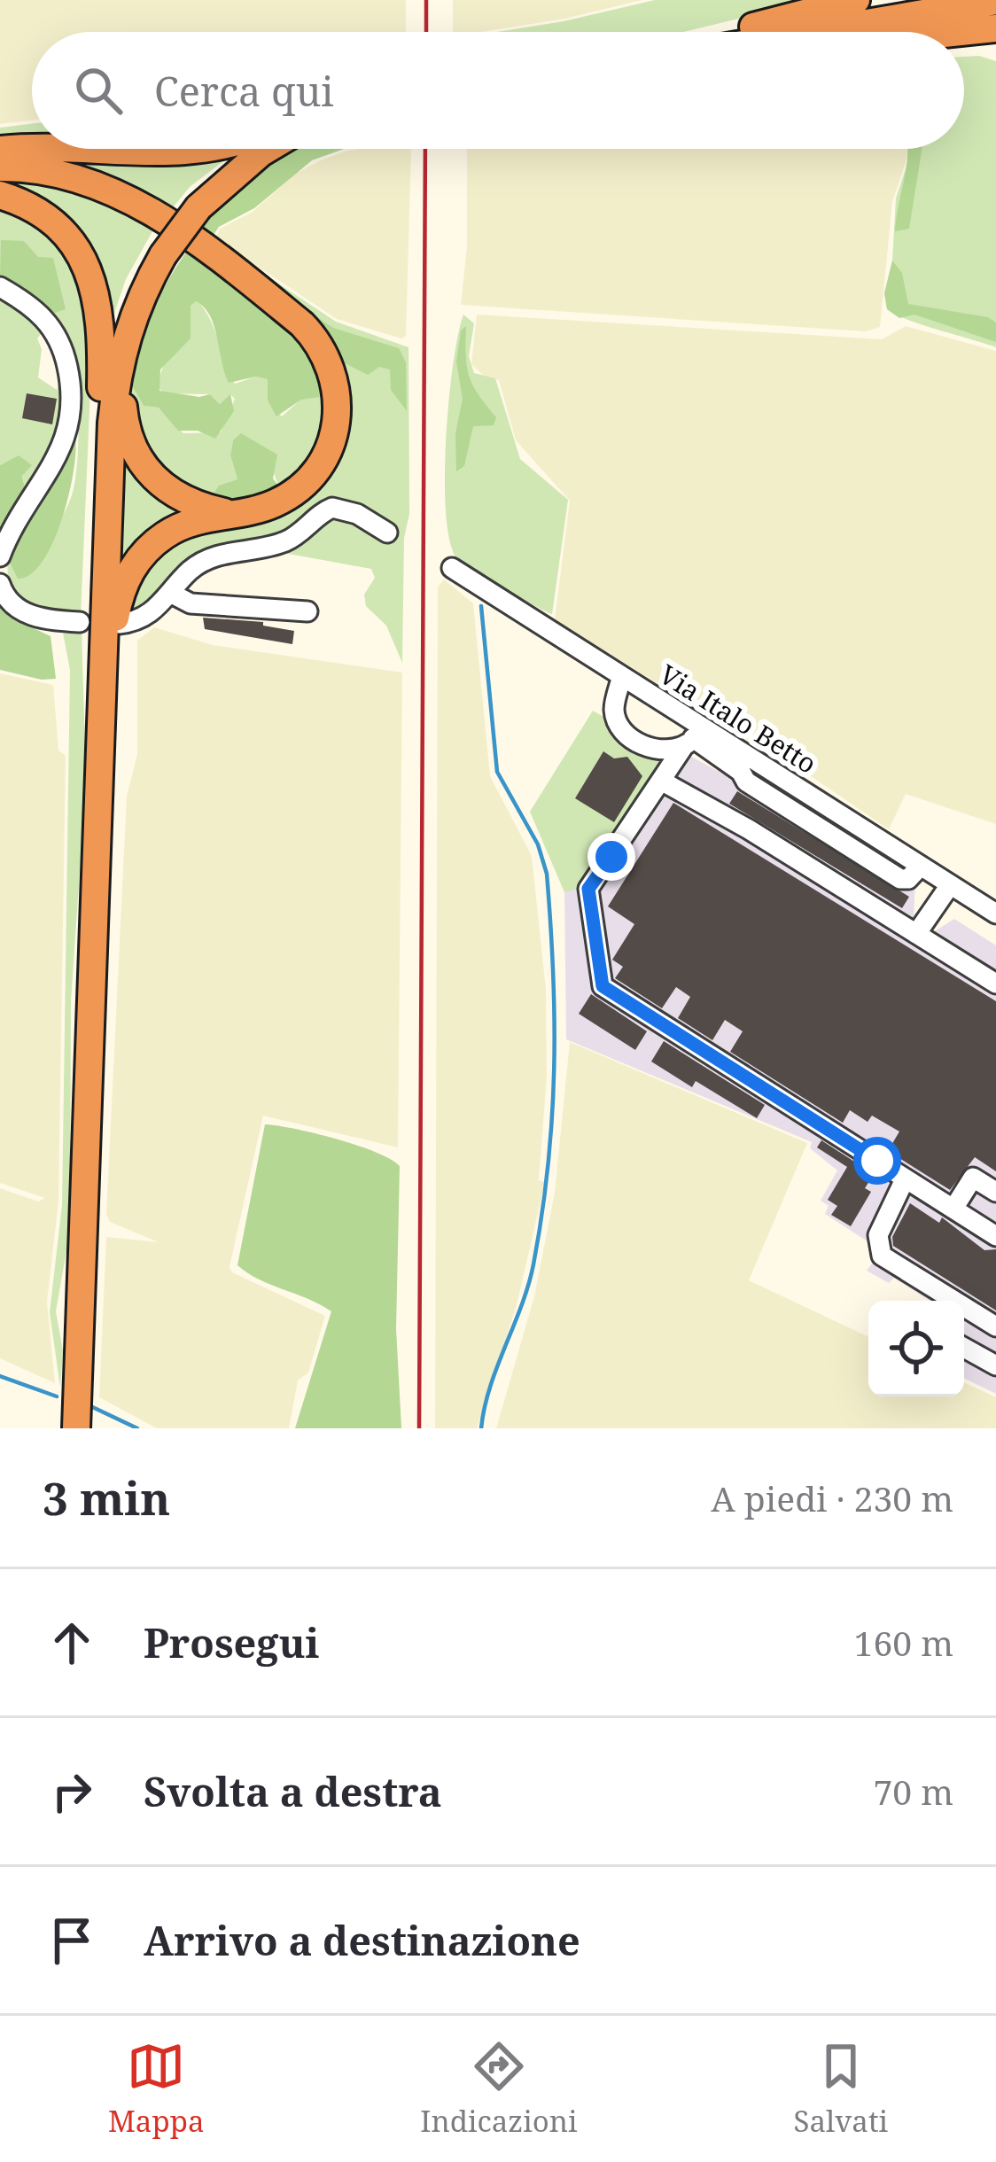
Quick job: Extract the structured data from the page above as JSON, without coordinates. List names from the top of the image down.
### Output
{
  "streets": {
    "street": ["Via Italo Betto"]
  },
  "page": {
    "search": "Cerca qui",
    "heading": ["3 min", "A piedi · 230 m"],
    "list": [
      ["Prosegui", "160 m"],
      ["Svolta a destra", "70 m"],
      "Arrivo a destinazione"
    ],
    "nav": ["Mappa", "Indicazioni", "Salvati"]
  }
}
